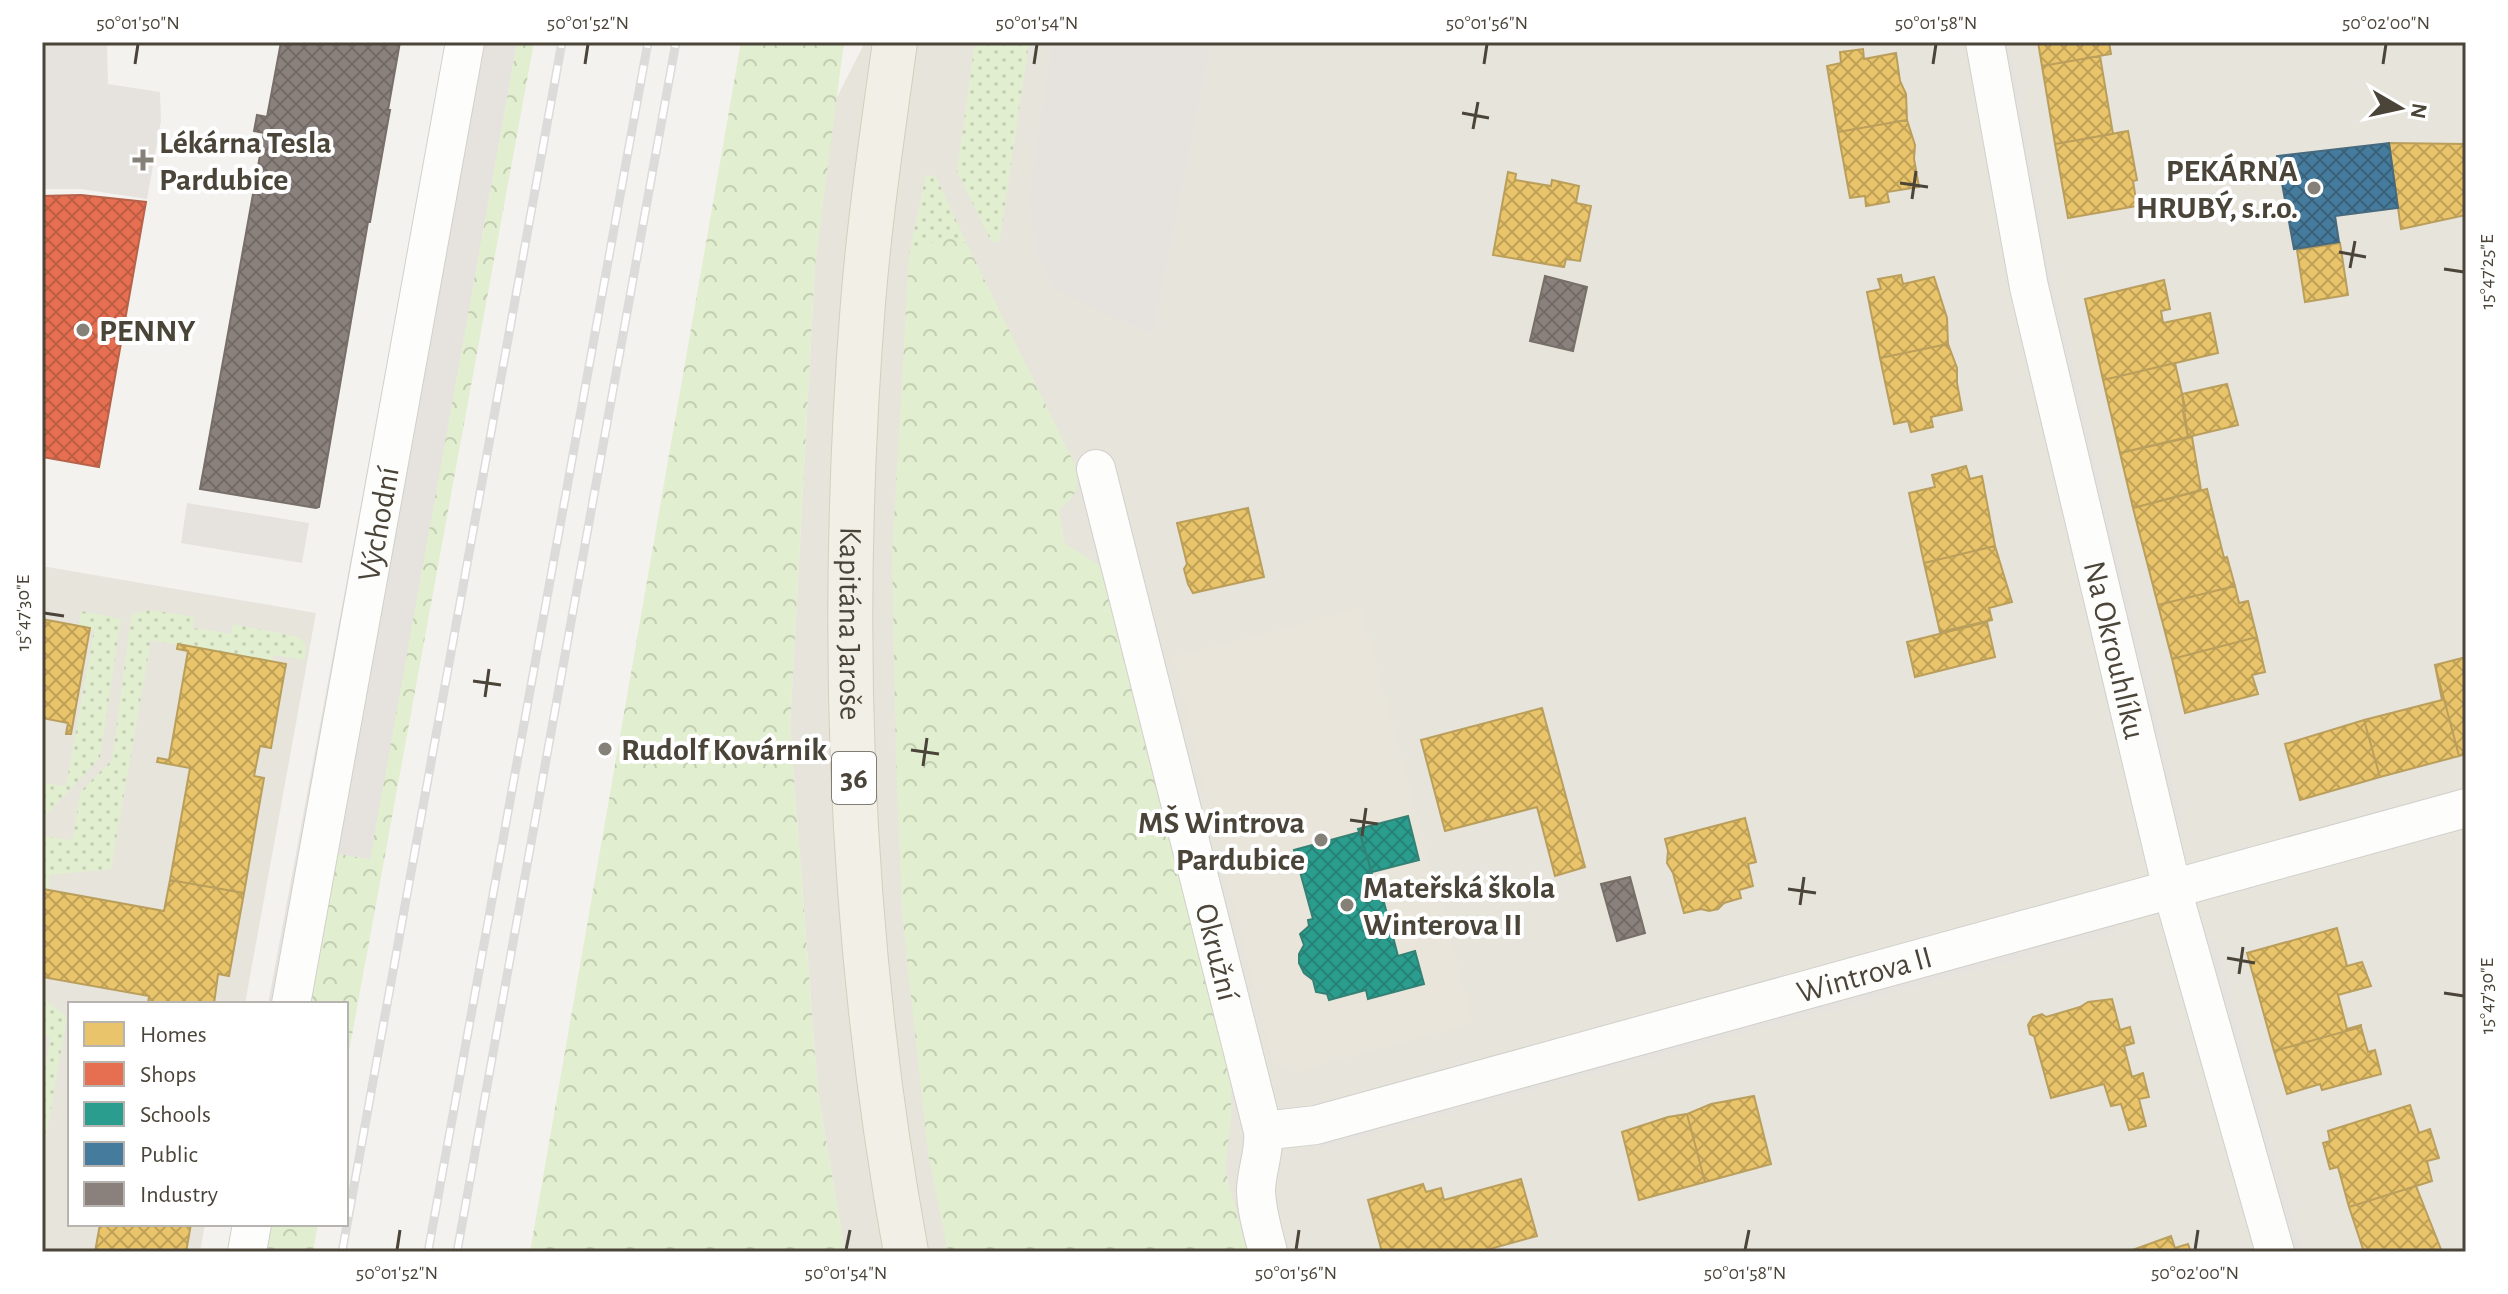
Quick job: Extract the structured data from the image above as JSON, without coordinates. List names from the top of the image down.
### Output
{
  "streets": {
    "main road": ["Kapitána Jaroše", "36"],
    "street": [
      "Východní",
      "Na Okrouhlíku",
      "Okružní",
      "Wintrova II"
    ]
  },
  "crossings": [
    ["Na Okrouhlíku", "Wintrova II"],
    ["Okružní", "Wintrova II"]
  ],
  "places": {
    "health": ["Lékárna Tesla Pardubice"],
    "other": [
      "PEKÁRNA HRUBÝ, s.r.o.",
      "PENNY",
      "Rudolf Kovárnik",
      "MŠ Wintrova Pardubice",
      "Mateřská škola Winterova II"
    ]
  },
  "legend": [
    "Homes",
    "Shops",
    "Schools",
    "Public",
    "Industry"
  ],
  "north": "right",
  "coordinates": [
    "50°01'50\"N",
    "50°01'52\"N",
    "50°01'54\"N",
    "50°01'56\"N",
    "50°01'58\"N",
    "50°02'00\"N",
    "15°47'25\"E",
    "15°47'30\"E"
  ]
}
